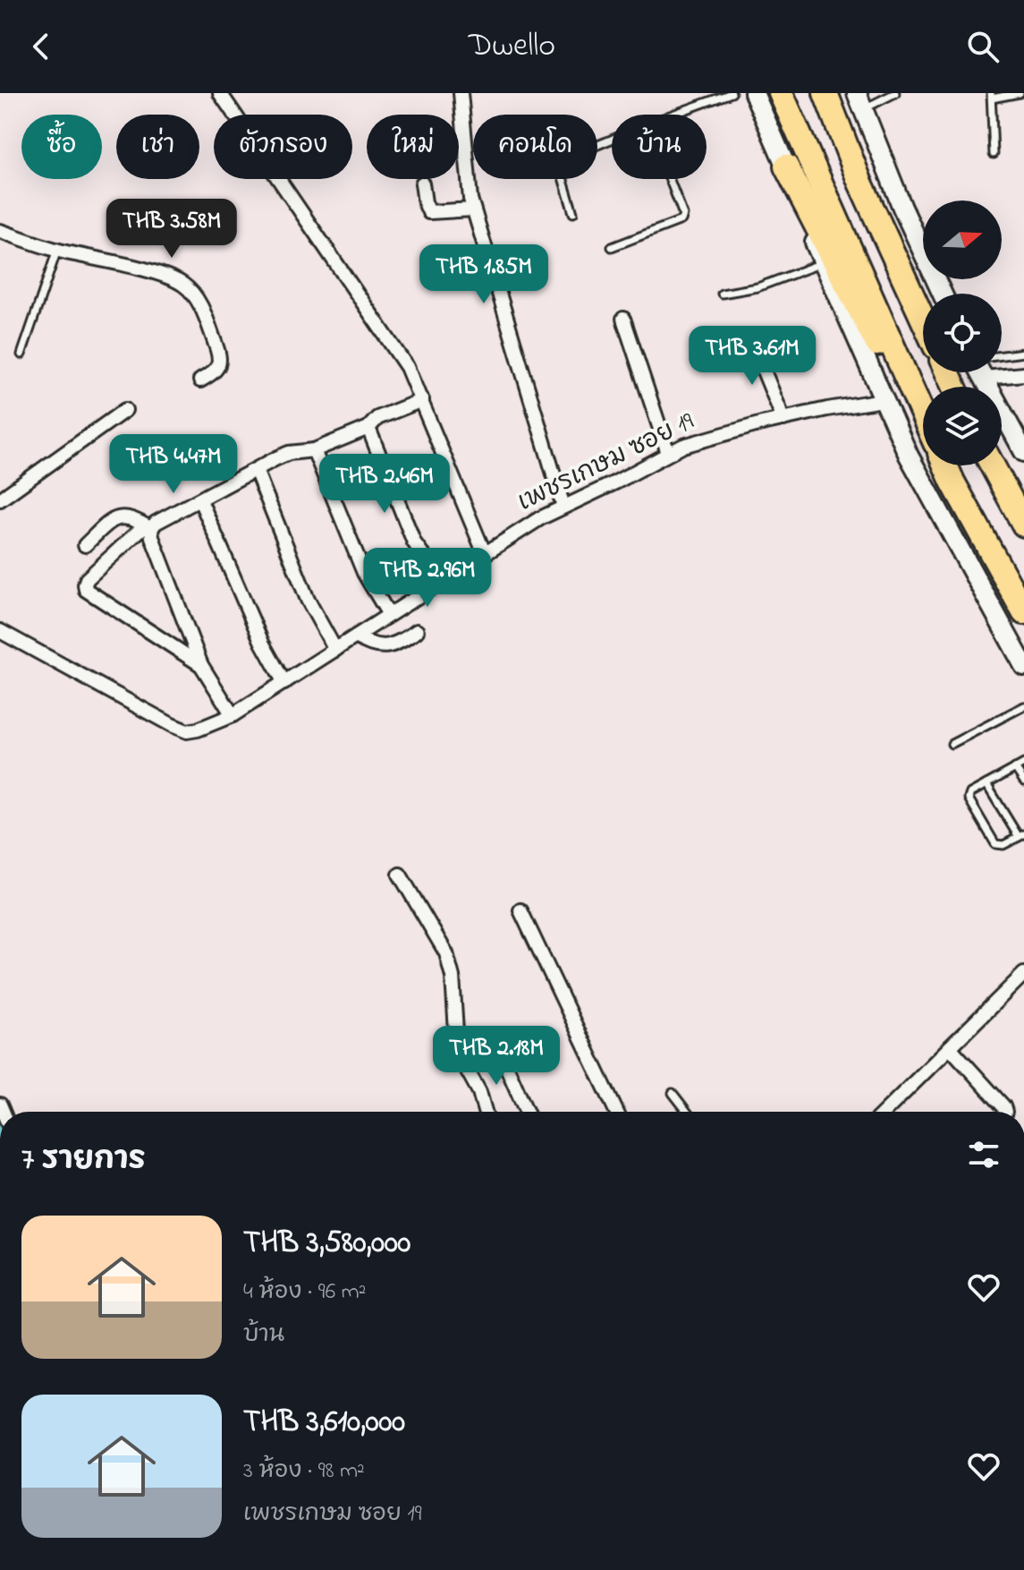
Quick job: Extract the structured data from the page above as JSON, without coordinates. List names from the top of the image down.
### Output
{
  "streets": {
    "street": ["เพชรเกษม ซอย 19"]
  },
  "north": "right",
  "page": {
    "header": "Dwello",
    "chip": [
      "ซื้อ",
      "เช่า",
      "ตัวกรอง",
      "ใหม่",
      "คอนโด",
      "บ้าน"
    ],
    "price": [
      "THB 3.58M",
      "THB 1.85M",
      "THB 3.61M",
      "THB 4.47M",
      "THB 2.46M",
      "THB 2.96M",
      "THB 2.18M"
    ],
    "heading": "7 รายการ",
    "list": [
      {
        "name": "THB 3,580,000",
        "note": "4 ห้อง · 96 m² · บ้าน"
      },
      {
        "name": "THB 3,610,000",
        "note": "3 ห้อง · 98 m² · เพชรเกษม ซอย 19"
      }
    ]
  }
}
